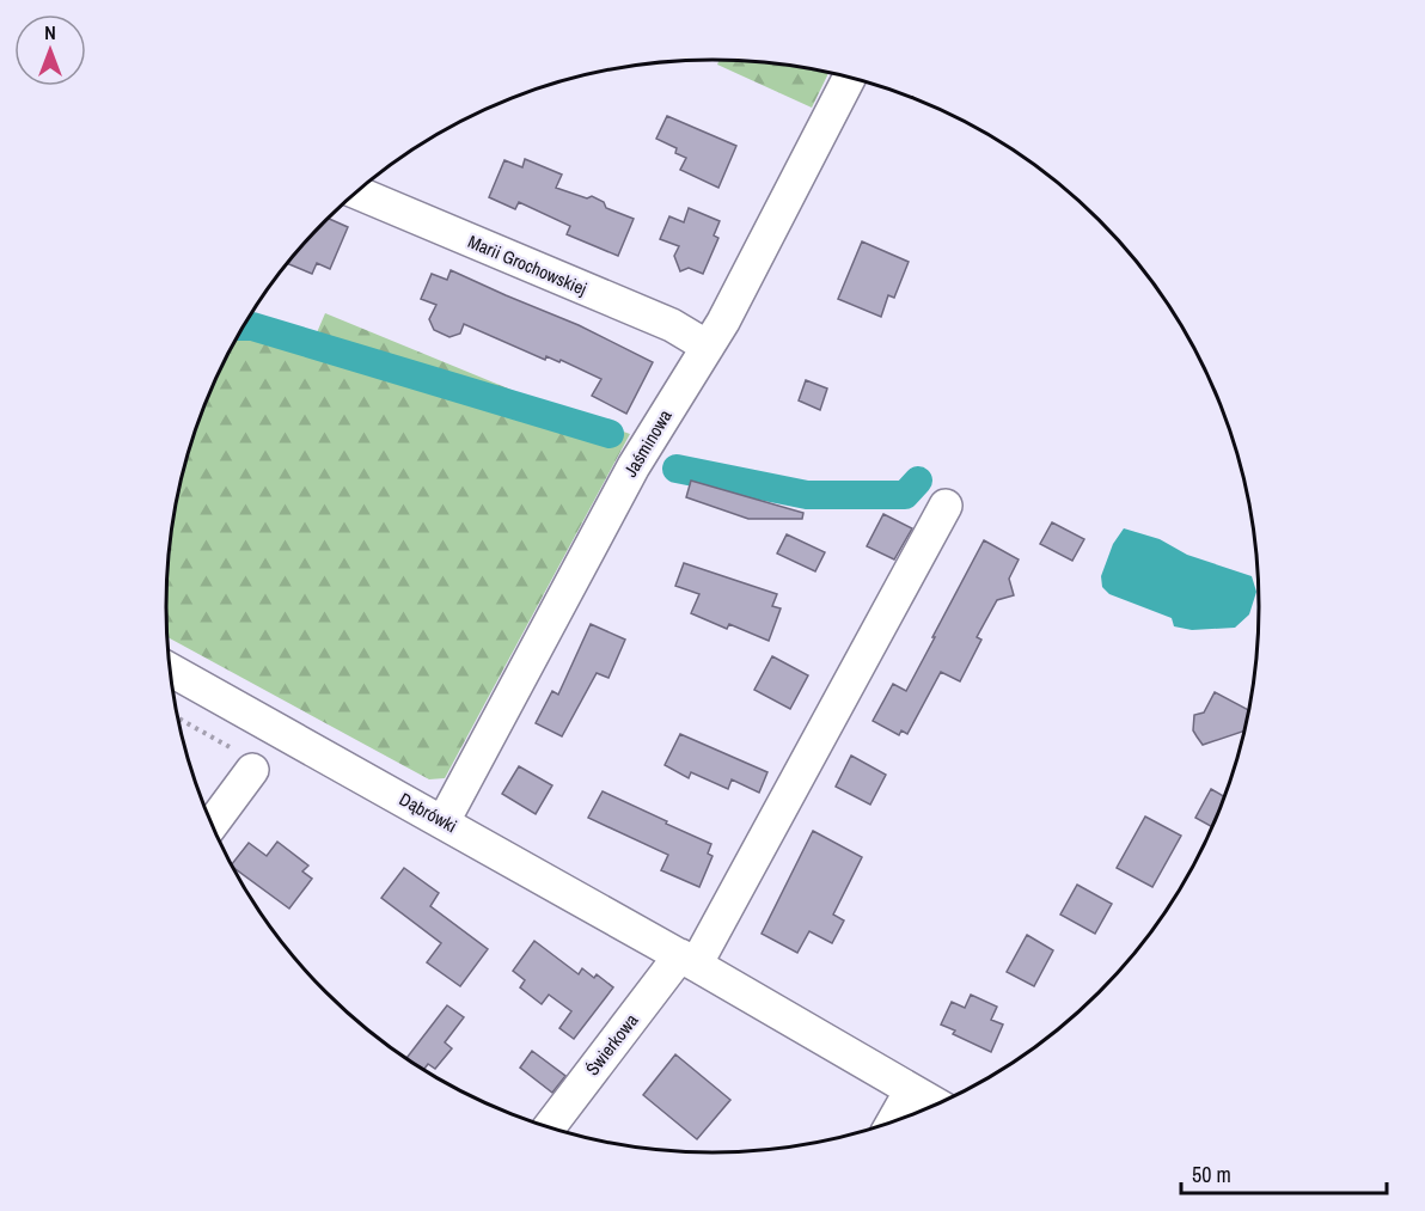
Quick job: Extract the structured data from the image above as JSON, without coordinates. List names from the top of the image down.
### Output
{
  "streets": {
    "street": [
      "Marii Grochowskiej",
      "Jaśminowa",
      "Dąbrówki",
      "Świerkowa"
    ]
  },
  "crossings": [
    ["Marii Grochowskiej", "Jaśminowa"],
    ["Jaśminowa", "Dąbrówki"],
    ["Dąbrówki", "Świerkowa"]
  ],
  "scale_bar": "50 m",
  "north": "top"
}
